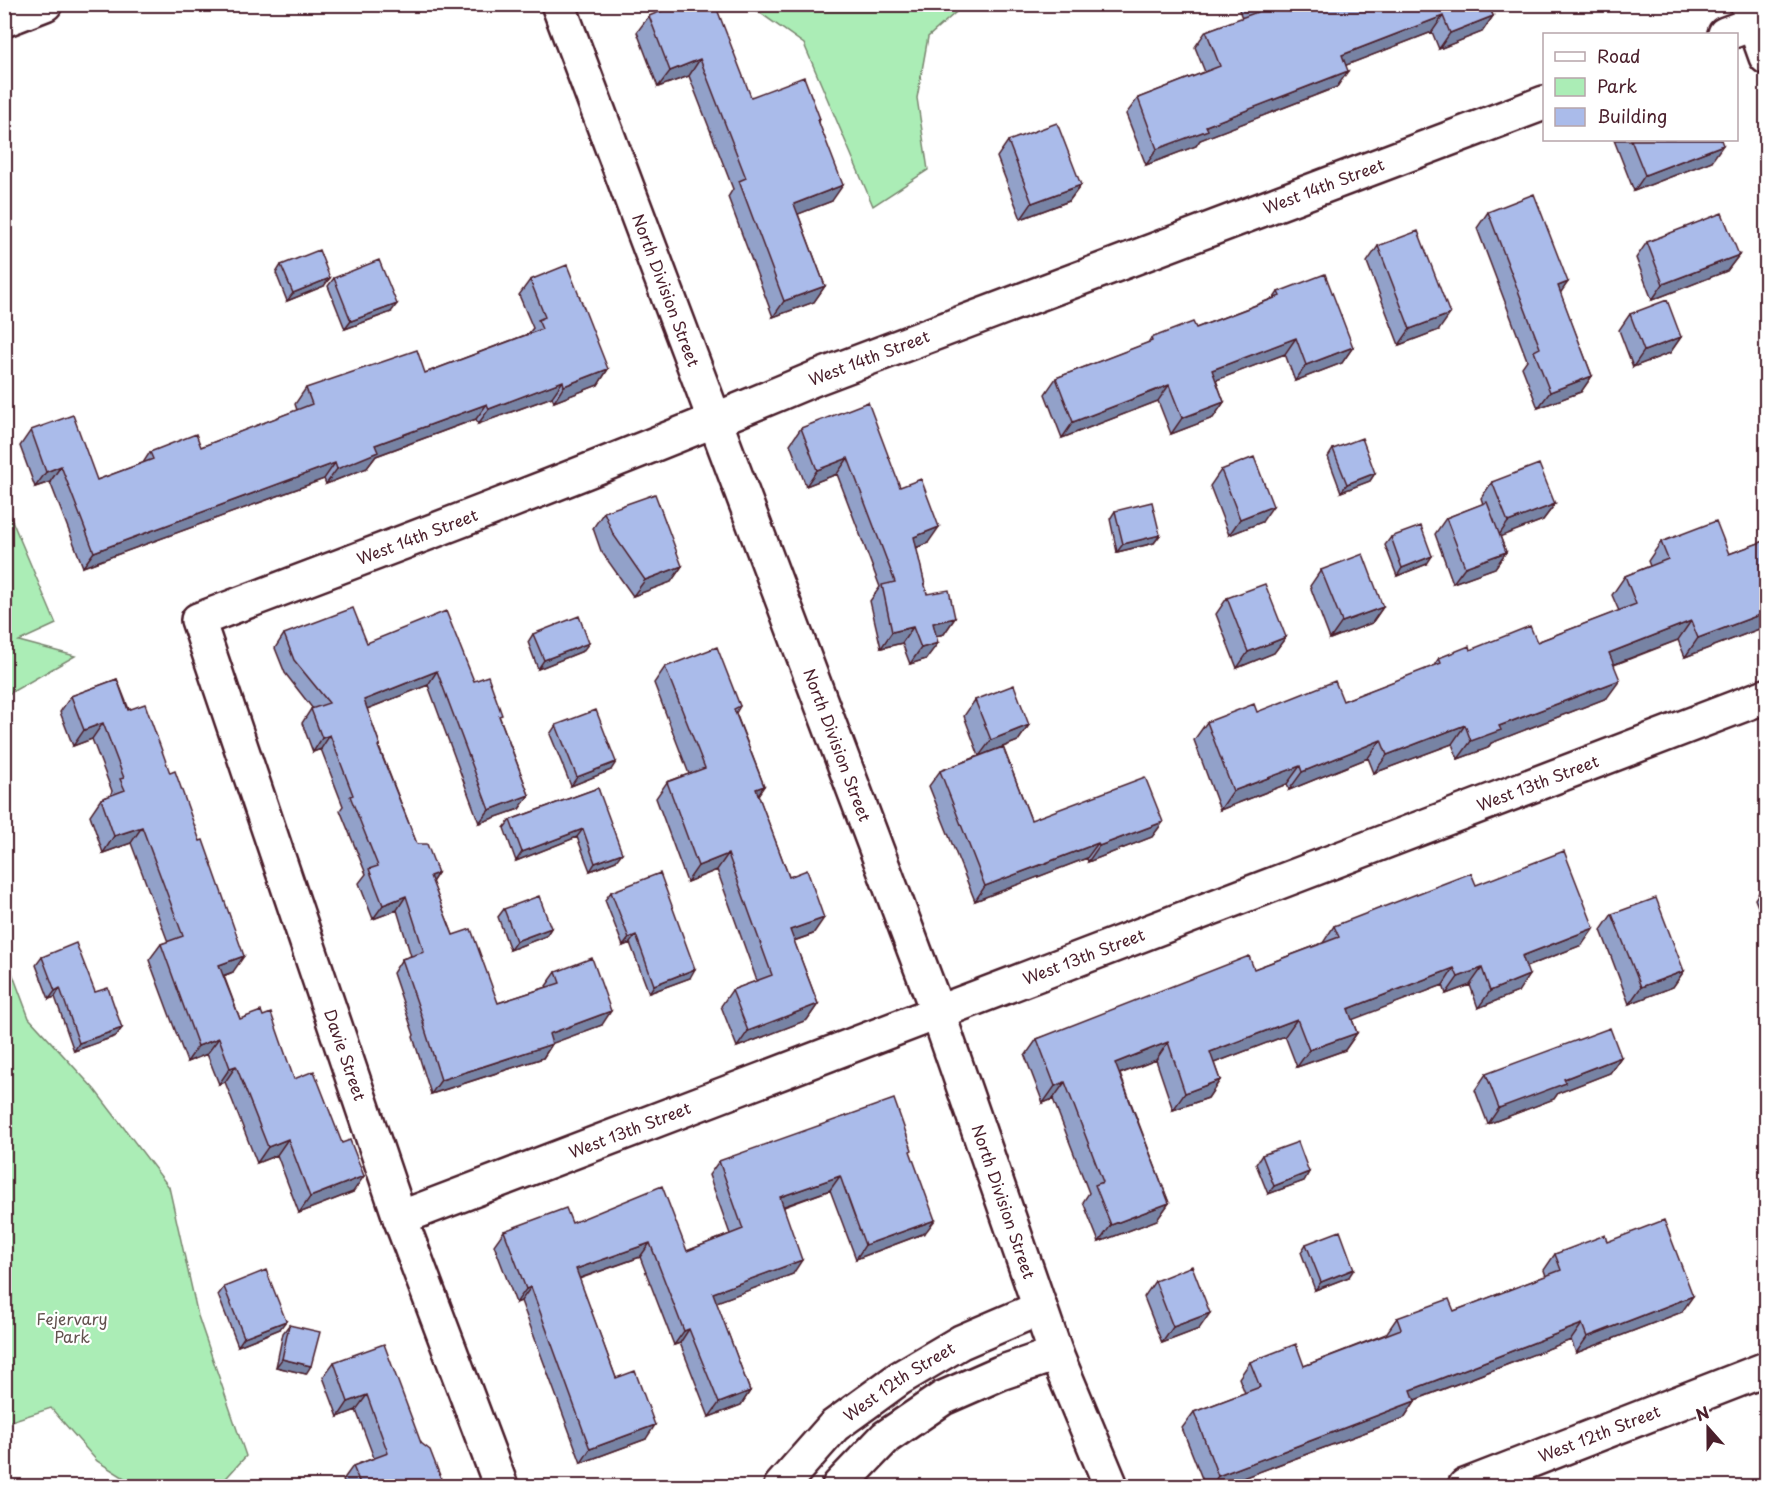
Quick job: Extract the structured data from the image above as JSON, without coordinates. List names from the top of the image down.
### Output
{
  "streets": {
    "street": [
      "West 14th Street",
      "North Division Street",
      "West 13th Street",
      "Davie Street",
      "West 12th Street"
    ]
  },
  "crossings": [
    ["West 14th Street", "North Division Street"],
    ["West 14th Street", "Davie Street"],
    ["North Division Street", "West 13th Street"],
    ["North Division Street", "West 12th Street"],
    ["West 13th Street", "Davie Street"]
  ],
  "parks": ["Fejervary Park"],
  "legend": ["Road", "Park", "Building"],
  "north": "top"
}
